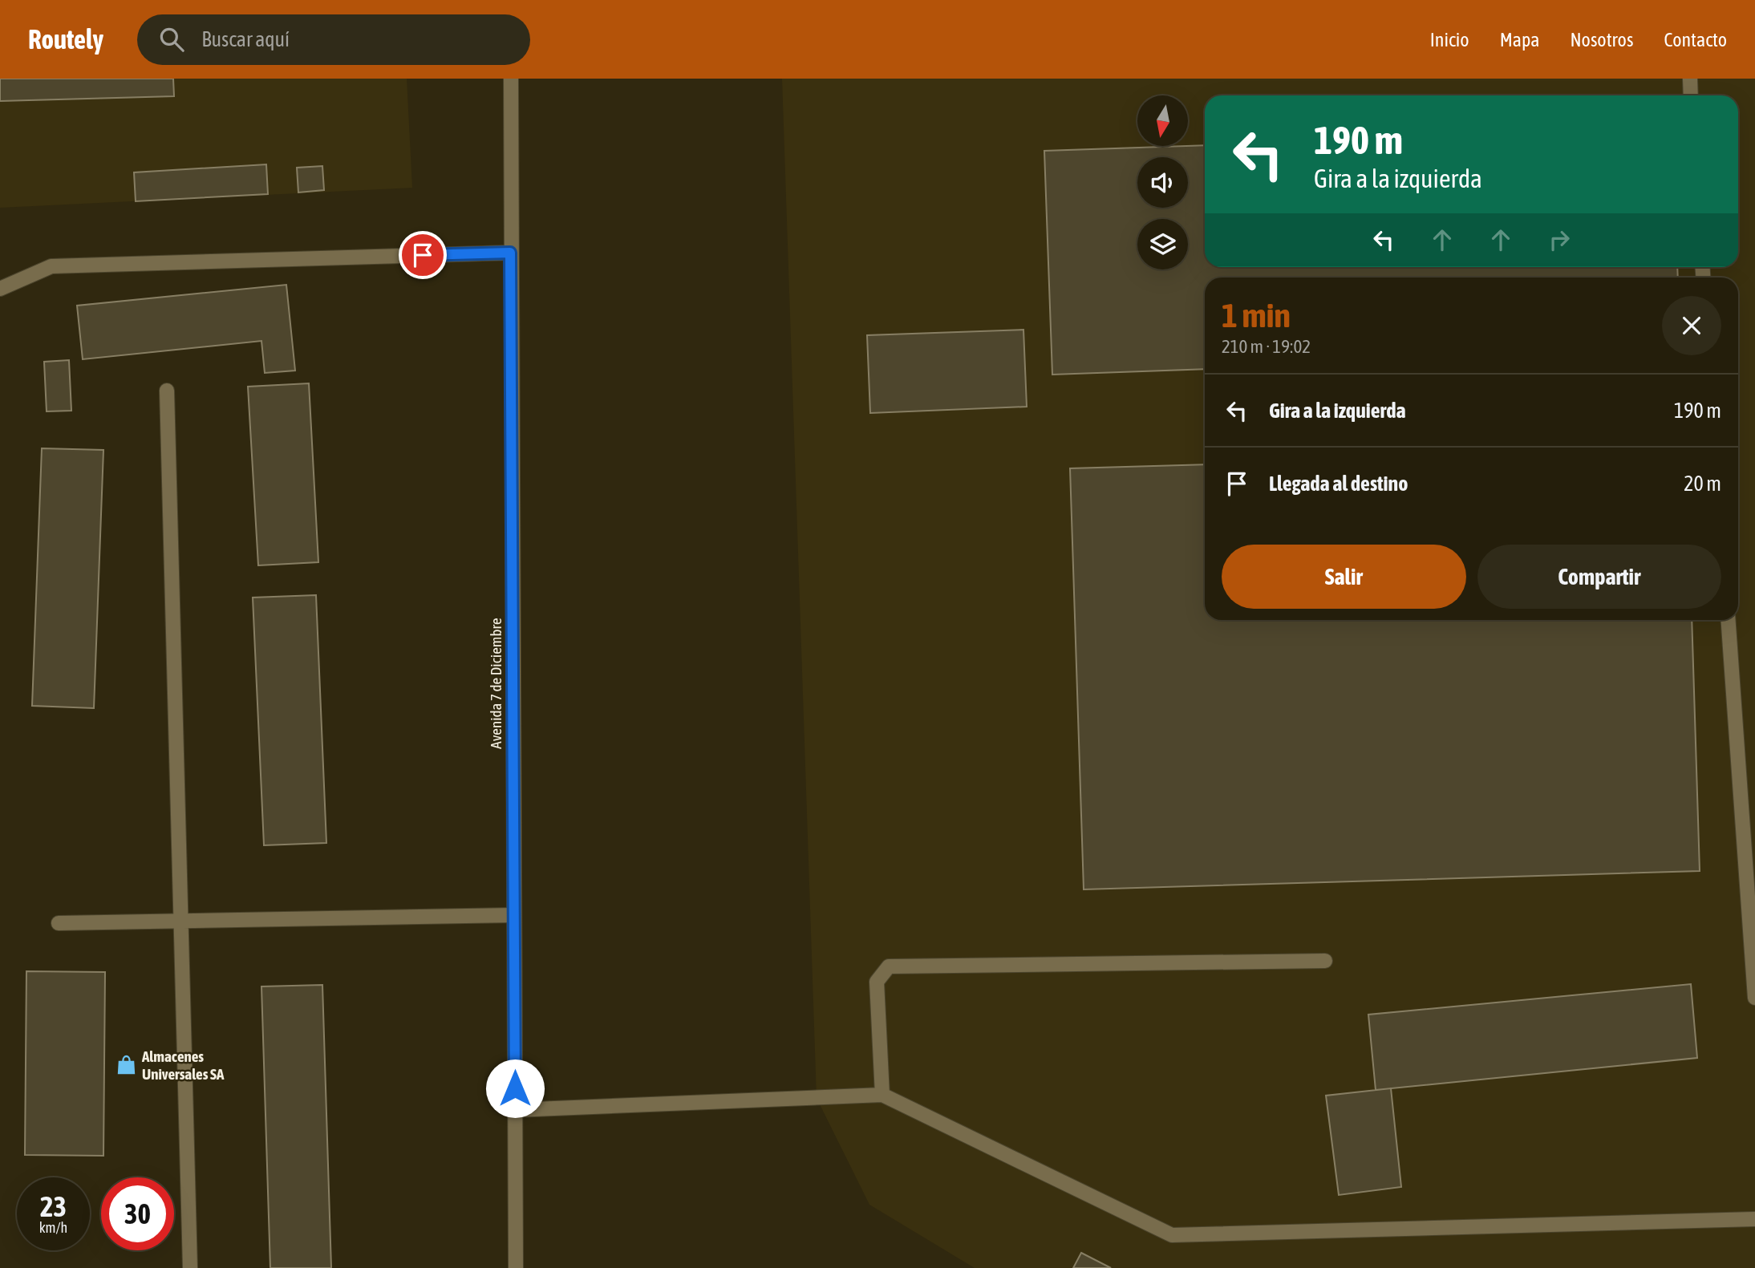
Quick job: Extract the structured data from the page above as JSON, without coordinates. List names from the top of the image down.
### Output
{
  "streets": {
    "street": ["Avenida 7 de Diciembre"]
  },
  "places": {
    "shop": ["Almacenes Universales SA"]
  },
  "north": "bottom",
  "page": {
    "header": "Routely",
    "search": "Buscar aquí",
    "nav": [
      "Inicio",
      "Mapa",
      "Nosotros",
      "Contacto"
    ],
    "turn": ["190 m", "Gira a la izquierda"],
    "heading": ["1 min", "210 m · 19:02"],
    "list": [
      {
        "name": "Gira a la izquierda",
        "value": "190 m"
      },
      {
        "name": "Llegada al destino",
        "value": "20 m"
      }
    ],
    "buttons": ["Salir", "Compartir"],
    "speed": "23 km/h",
    "limit": "30"
  }
}
